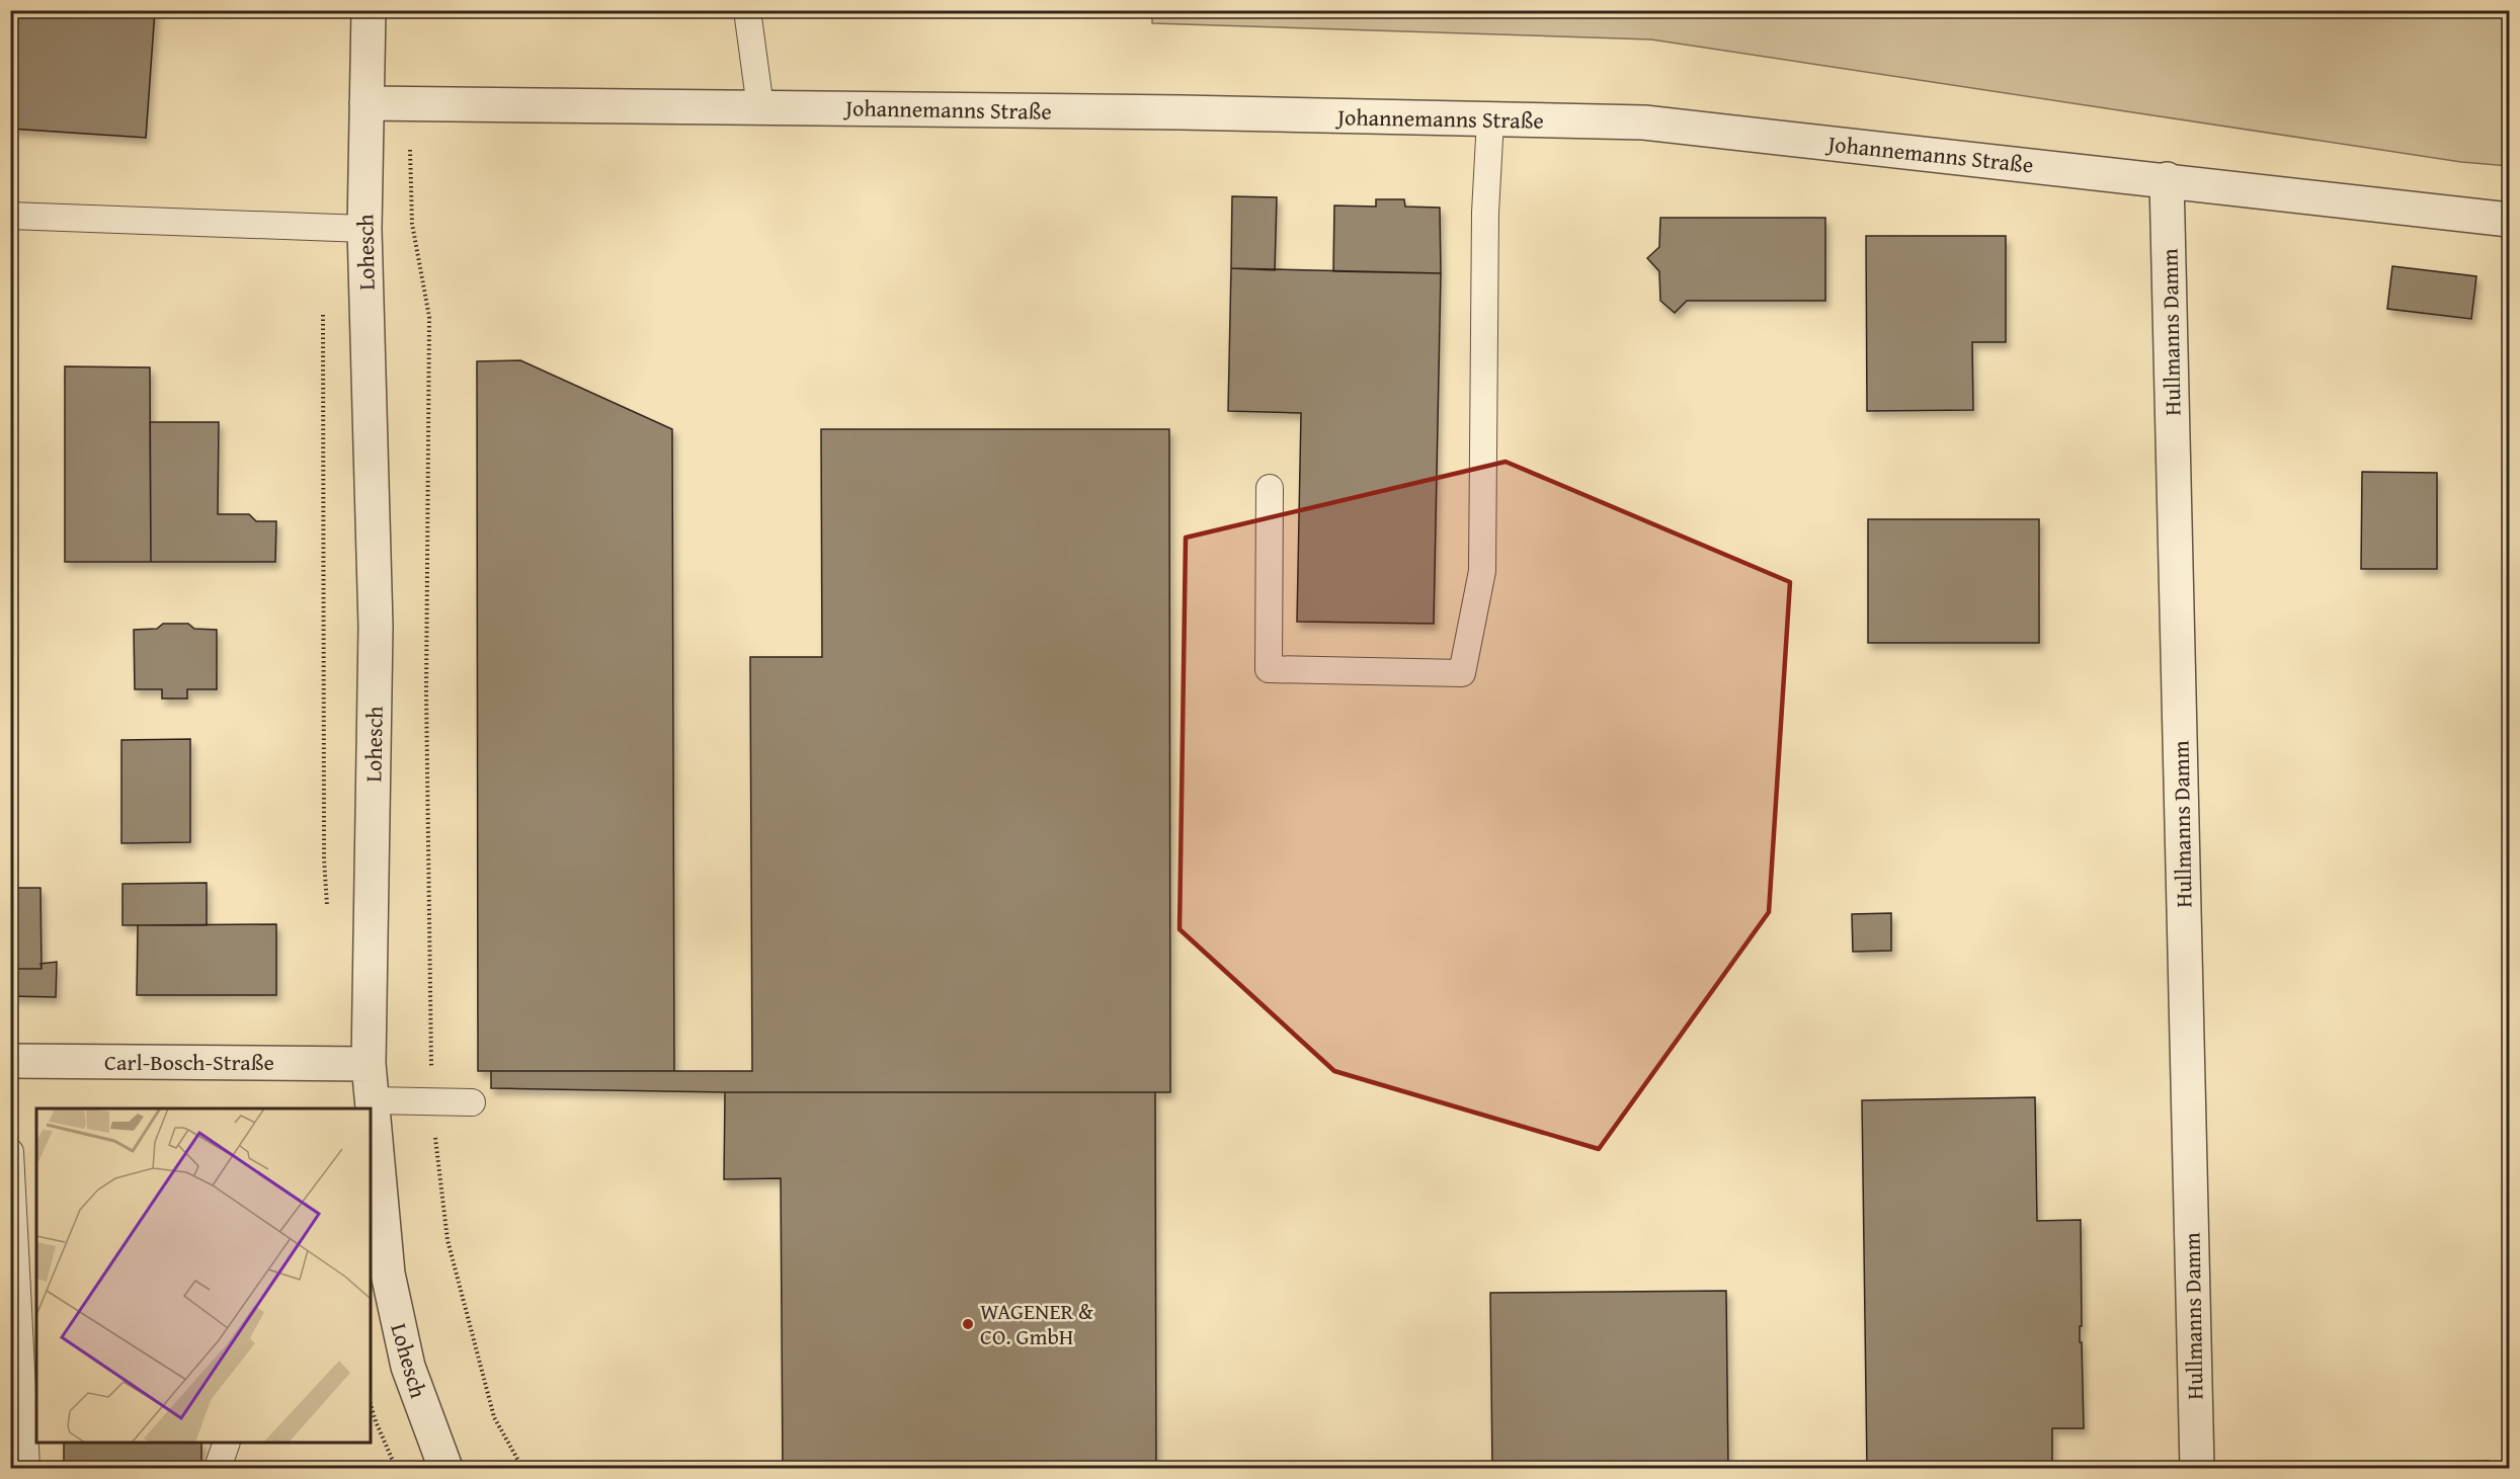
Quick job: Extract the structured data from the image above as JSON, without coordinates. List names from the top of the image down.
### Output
{
  "streets": {
    "street": [
      "Johannemanns Straße",
      "Lohesch",
      "Hullmanns Damm",
      "Carl-Bosch-Straße"
    ]
  },
  "crossings": [
    ["Johannemanns Straße", "Lohesch"],
    ["Johannemanns Straße", "Hullmanns Damm"],
    ["Lohesch", "Carl-Bosch-Straße"]
  ],
  "places": ["WAGENER & CO. GmbH"]
}
